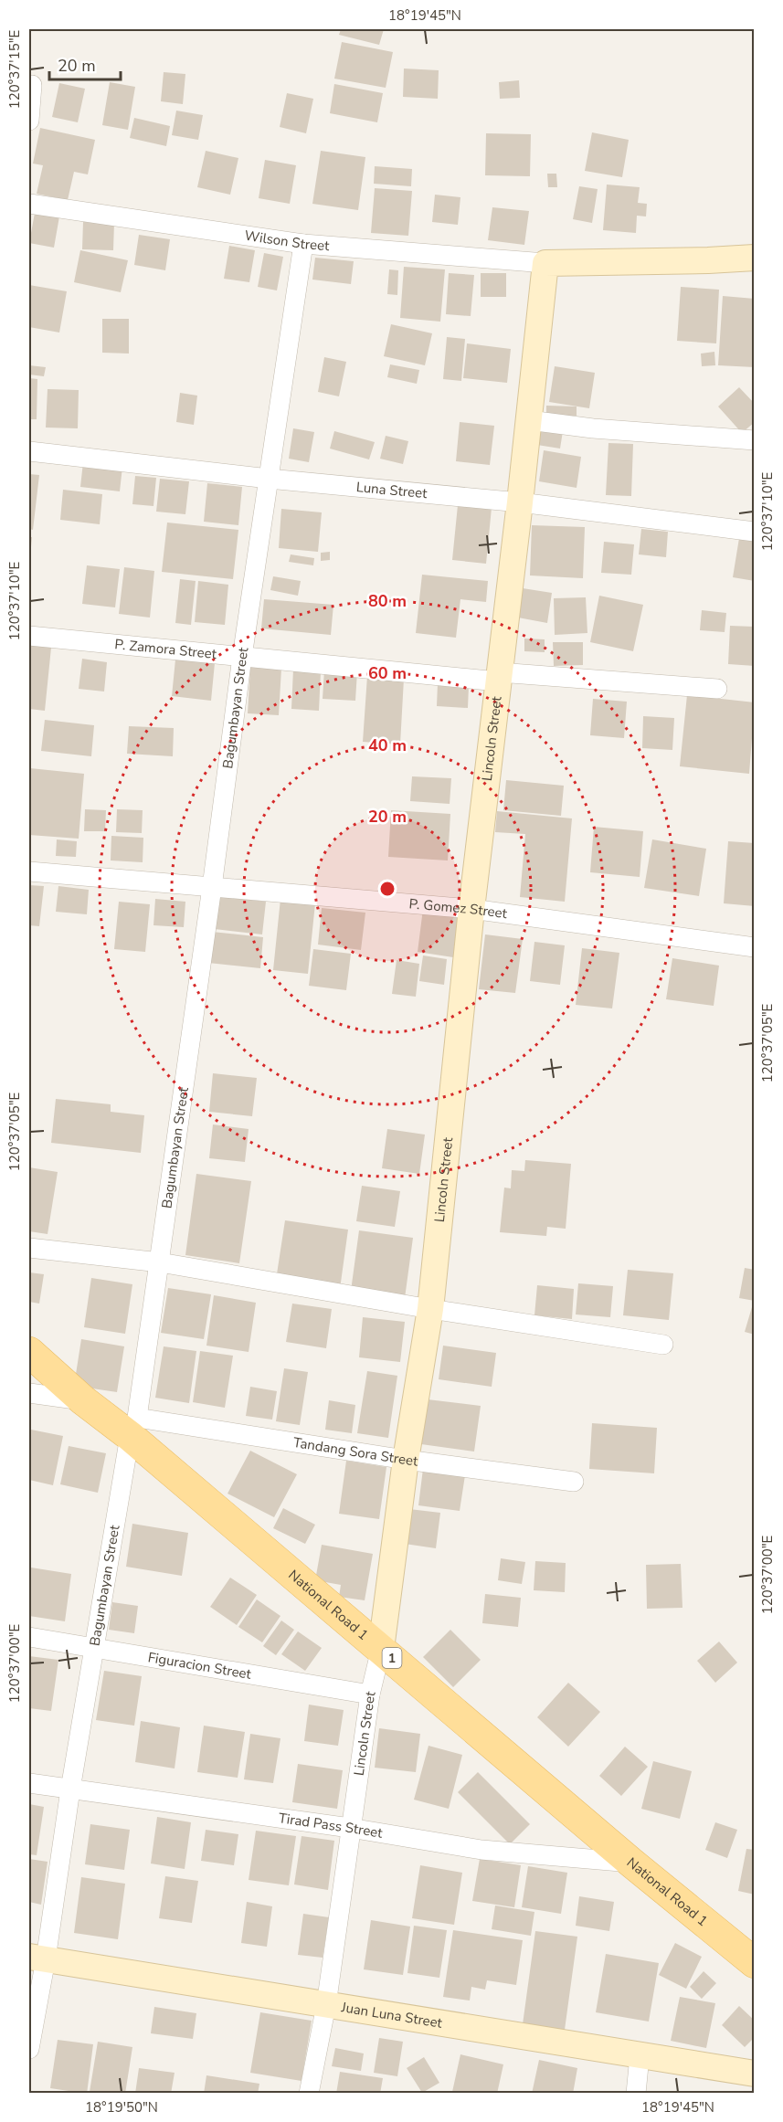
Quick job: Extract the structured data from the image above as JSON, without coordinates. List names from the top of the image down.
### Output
{
  "streets": {
    "main road": ["National Road 1", "1"],
    "street": [
      "Wilson Street",
      "Luna Street",
      "P. Zamora Street",
      "Bagumbayan Street",
      "Lincoln Street",
      "P. Gomez Street",
      "Tandang Sora Street",
      "Figuracion Street",
      "Tirad Pass Street",
      "Juan Luna Street"
    ]
  },
  "crossings": [
    ["Wilson Street", "Bagumbayan Street"],
    ["Wilson Street", "Lincoln Street"],
    ["Luna Street", "Bagumbayan Street"],
    ["Luna Street", "Lincoln Street"],
    ["P. Zamora Street", "Bagumbayan Street"],
    ["P. Zamora Street", "Lincoln Street"],
    ["Bagumbayan Street", "P. Gomez Street"],
    ["Bagumbayan Street", "Tandang Sora Street"],
    ["Bagumbayan Street", "National Road 1"],
    ["Bagumbayan Street", "Figuracion Street"],
    ["Bagumbayan Street", "Tirad Pass Street"],
    ["Bagumbayan Street", "Juan Luna Street"],
    ["Lincoln Street", "P. Gomez Street"],
    ["Lincoln Street", "Tandang Sora Street"],
    ["Lincoln Street", "National Road 1"],
    ["Lincoln Street", "Figuracion Street"],
    ["Lincoln Street", "Tirad Pass Street"],
    ["Lincoln Street", "Juan Luna Street"],
    ["Tandang Sora Street", "National Road 1"],
    ["National Road 1", "Tirad Pass Street"]
  ],
  "scale_bar": "20 m",
  "coordinates": [
    "18°19'45\"N",
    "120°37'15\"E",
    "120°37'10\"E",
    "120°37'05\"E",
    "120°37'00\"E",
    "18°19'50\"N"
  ],
  "rings": [
    "80 m",
    "60 m",
    "40 m",
    "20 m"
  ]
}
